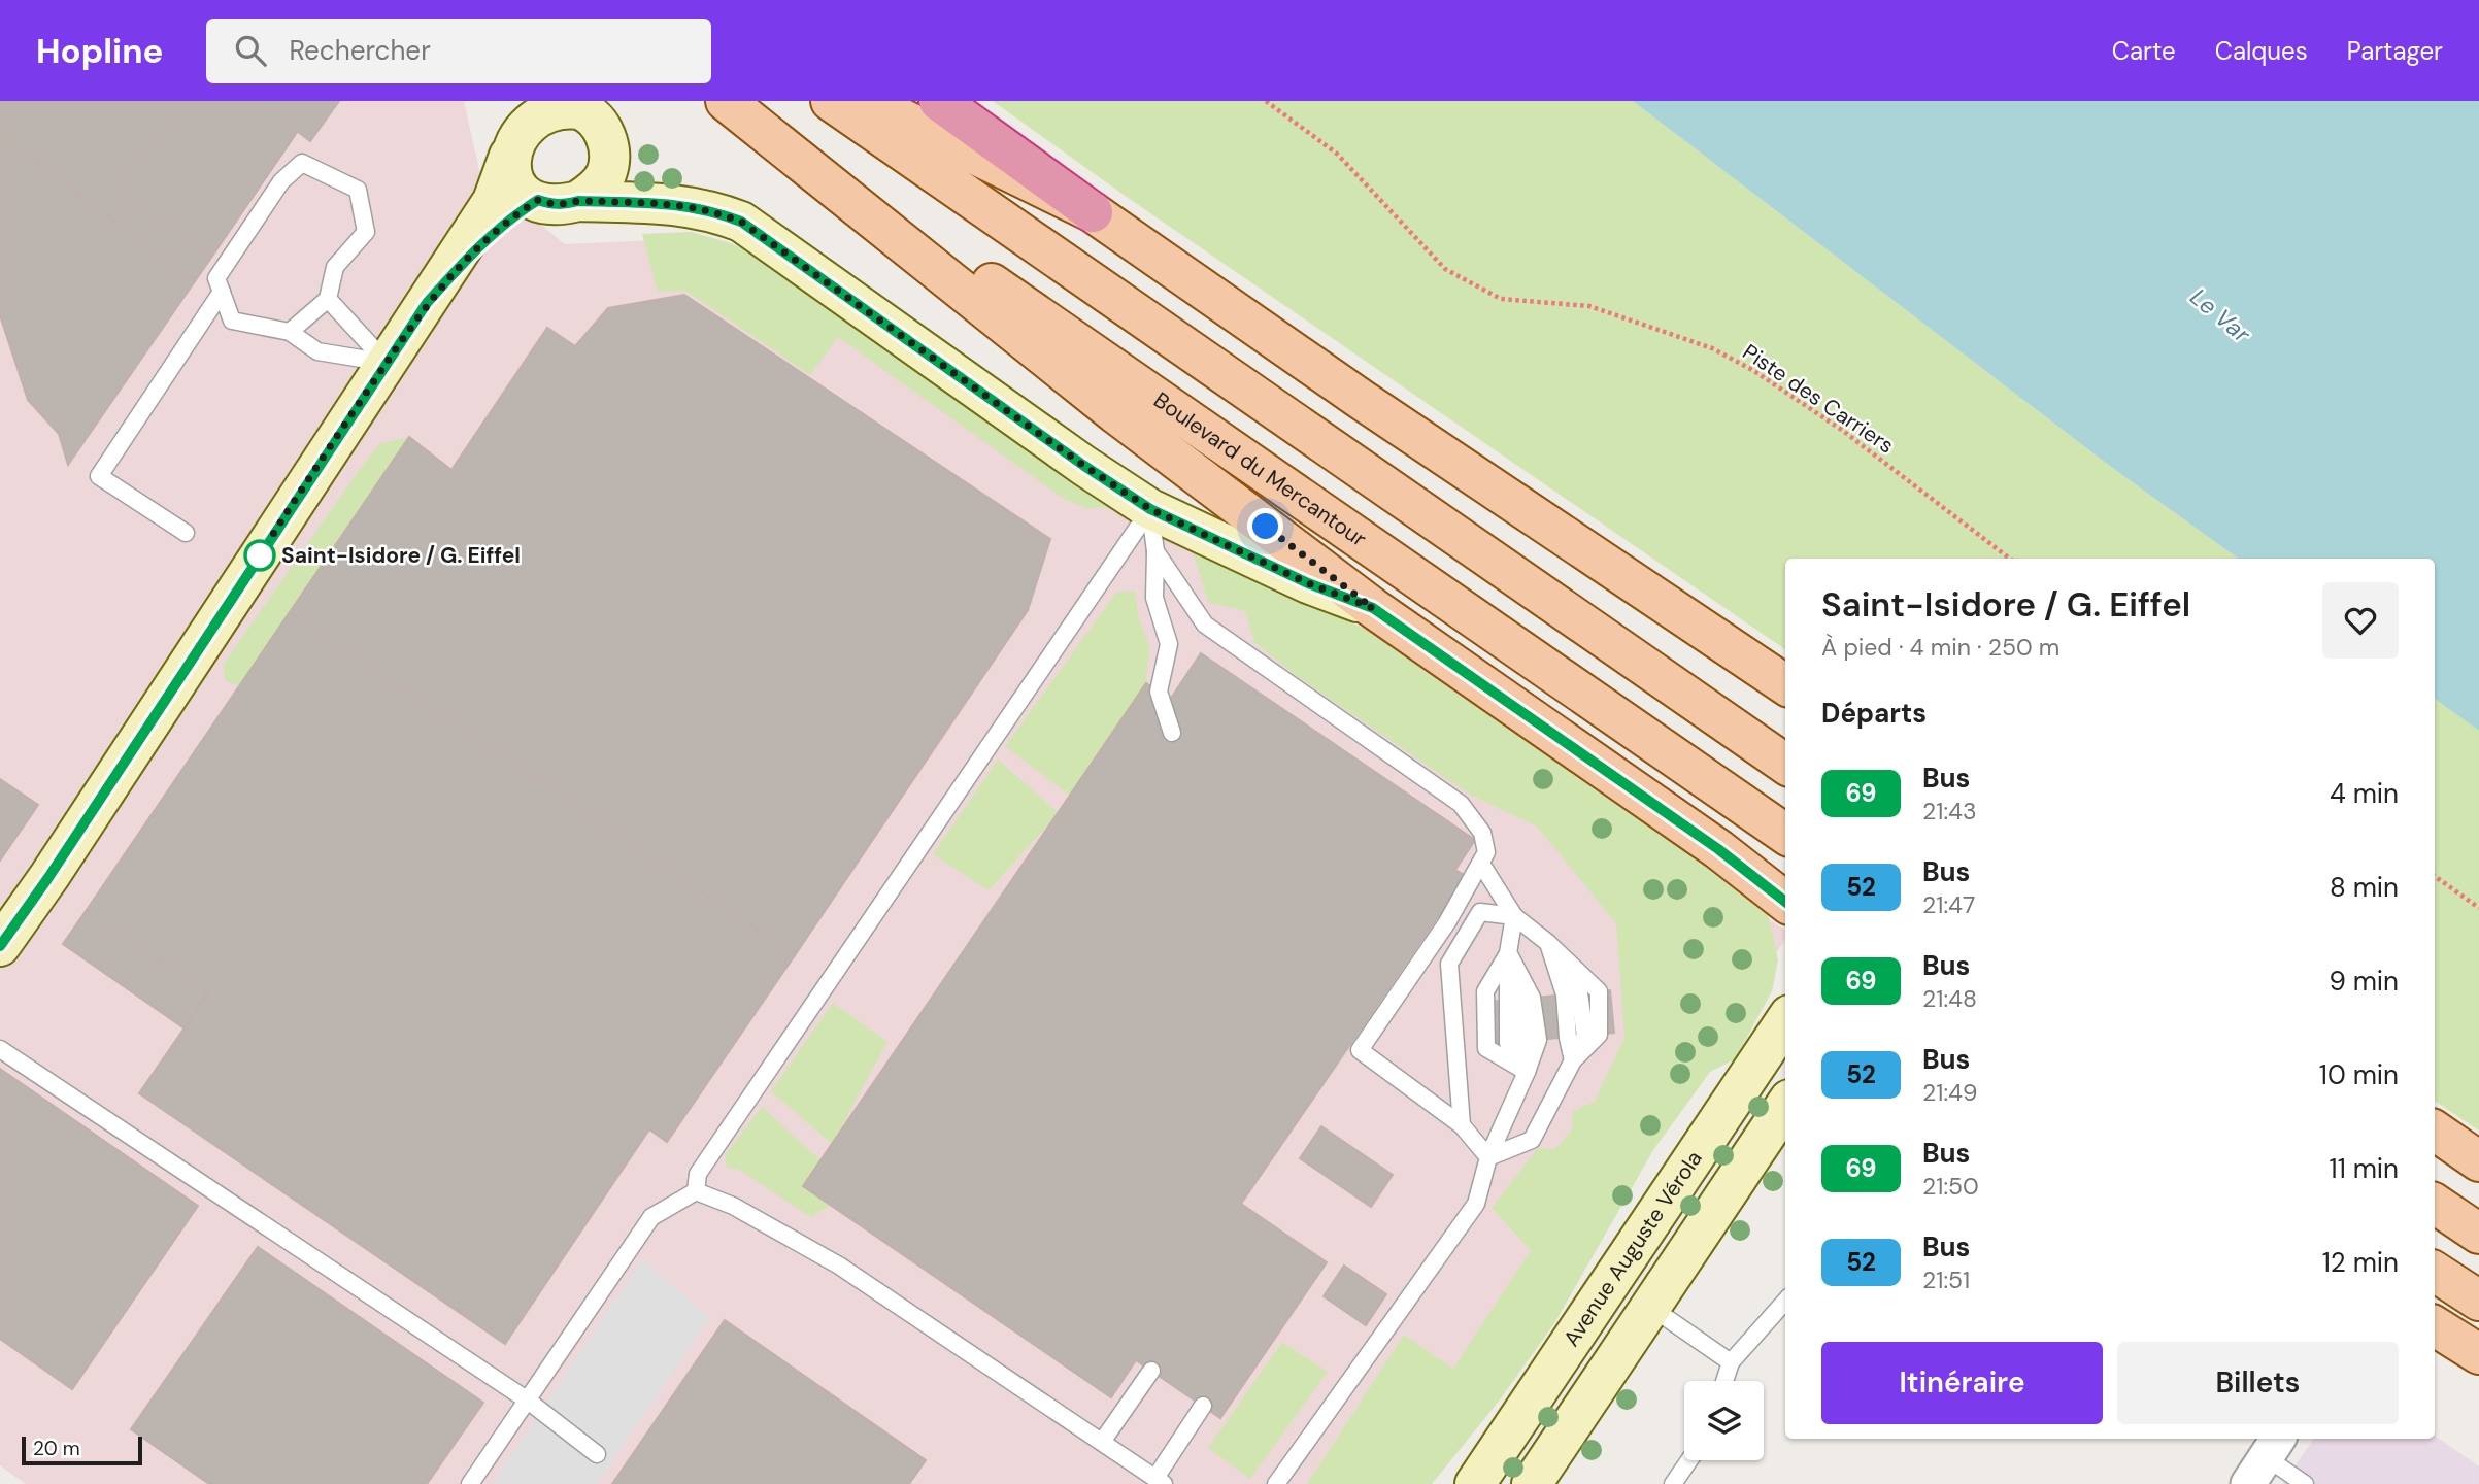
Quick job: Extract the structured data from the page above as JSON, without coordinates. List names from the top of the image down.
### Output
{
  "streets": {
    "main road": ["Boulevard du Mercantour"],
    "street": ["Avenue Auguste Vérola"],
    "path": ["Piste des Carriers"]
  },
  "water": ["Le Var"],
  "places": ["Saint-Isidore / G. Eiffel"],
  "lines": ["bus line 69"],
  "scale_bar": "20 m",
  "page": {
    "header": "Hopline",
    "search": "Rechercher",
    "nav": ["Carte", "Calques", "Partager"],
    "heading": [
      ["Saint-Isidore / G. Eiffel", "À pied · 4 min · 250 m"],
      "Départs"
    ],
    "list": [
      {
        "mark": "69",
        "name": "Bus",
        "note": "21:43",
        "value": "4 min"
      },
      {
        "mark": "52",
        "name": "Bus",
        "note": "21:47",
        "value": "8 min"
      },
      {
        "mark": "69",
        "name": "Bus",
        "note": "21:48",
        "value": "9 min"
      },
      {
        "mark": "52",
        "name": "Bus",
        "note": "21:49",
        "value": "10 min"
      },
      {
        "mark": "69",
        "name": "Bus",
        "note": "21:50",
        "value": "11 min"
      },
      {
        "mark": "52",
        "name": "Bus",
        "note": "21:51",
        "value": "12 min"
      }
    ],
    "buttons": ["Itinéraire", "Billets"],
    "scale": "20 m"
  }
}
